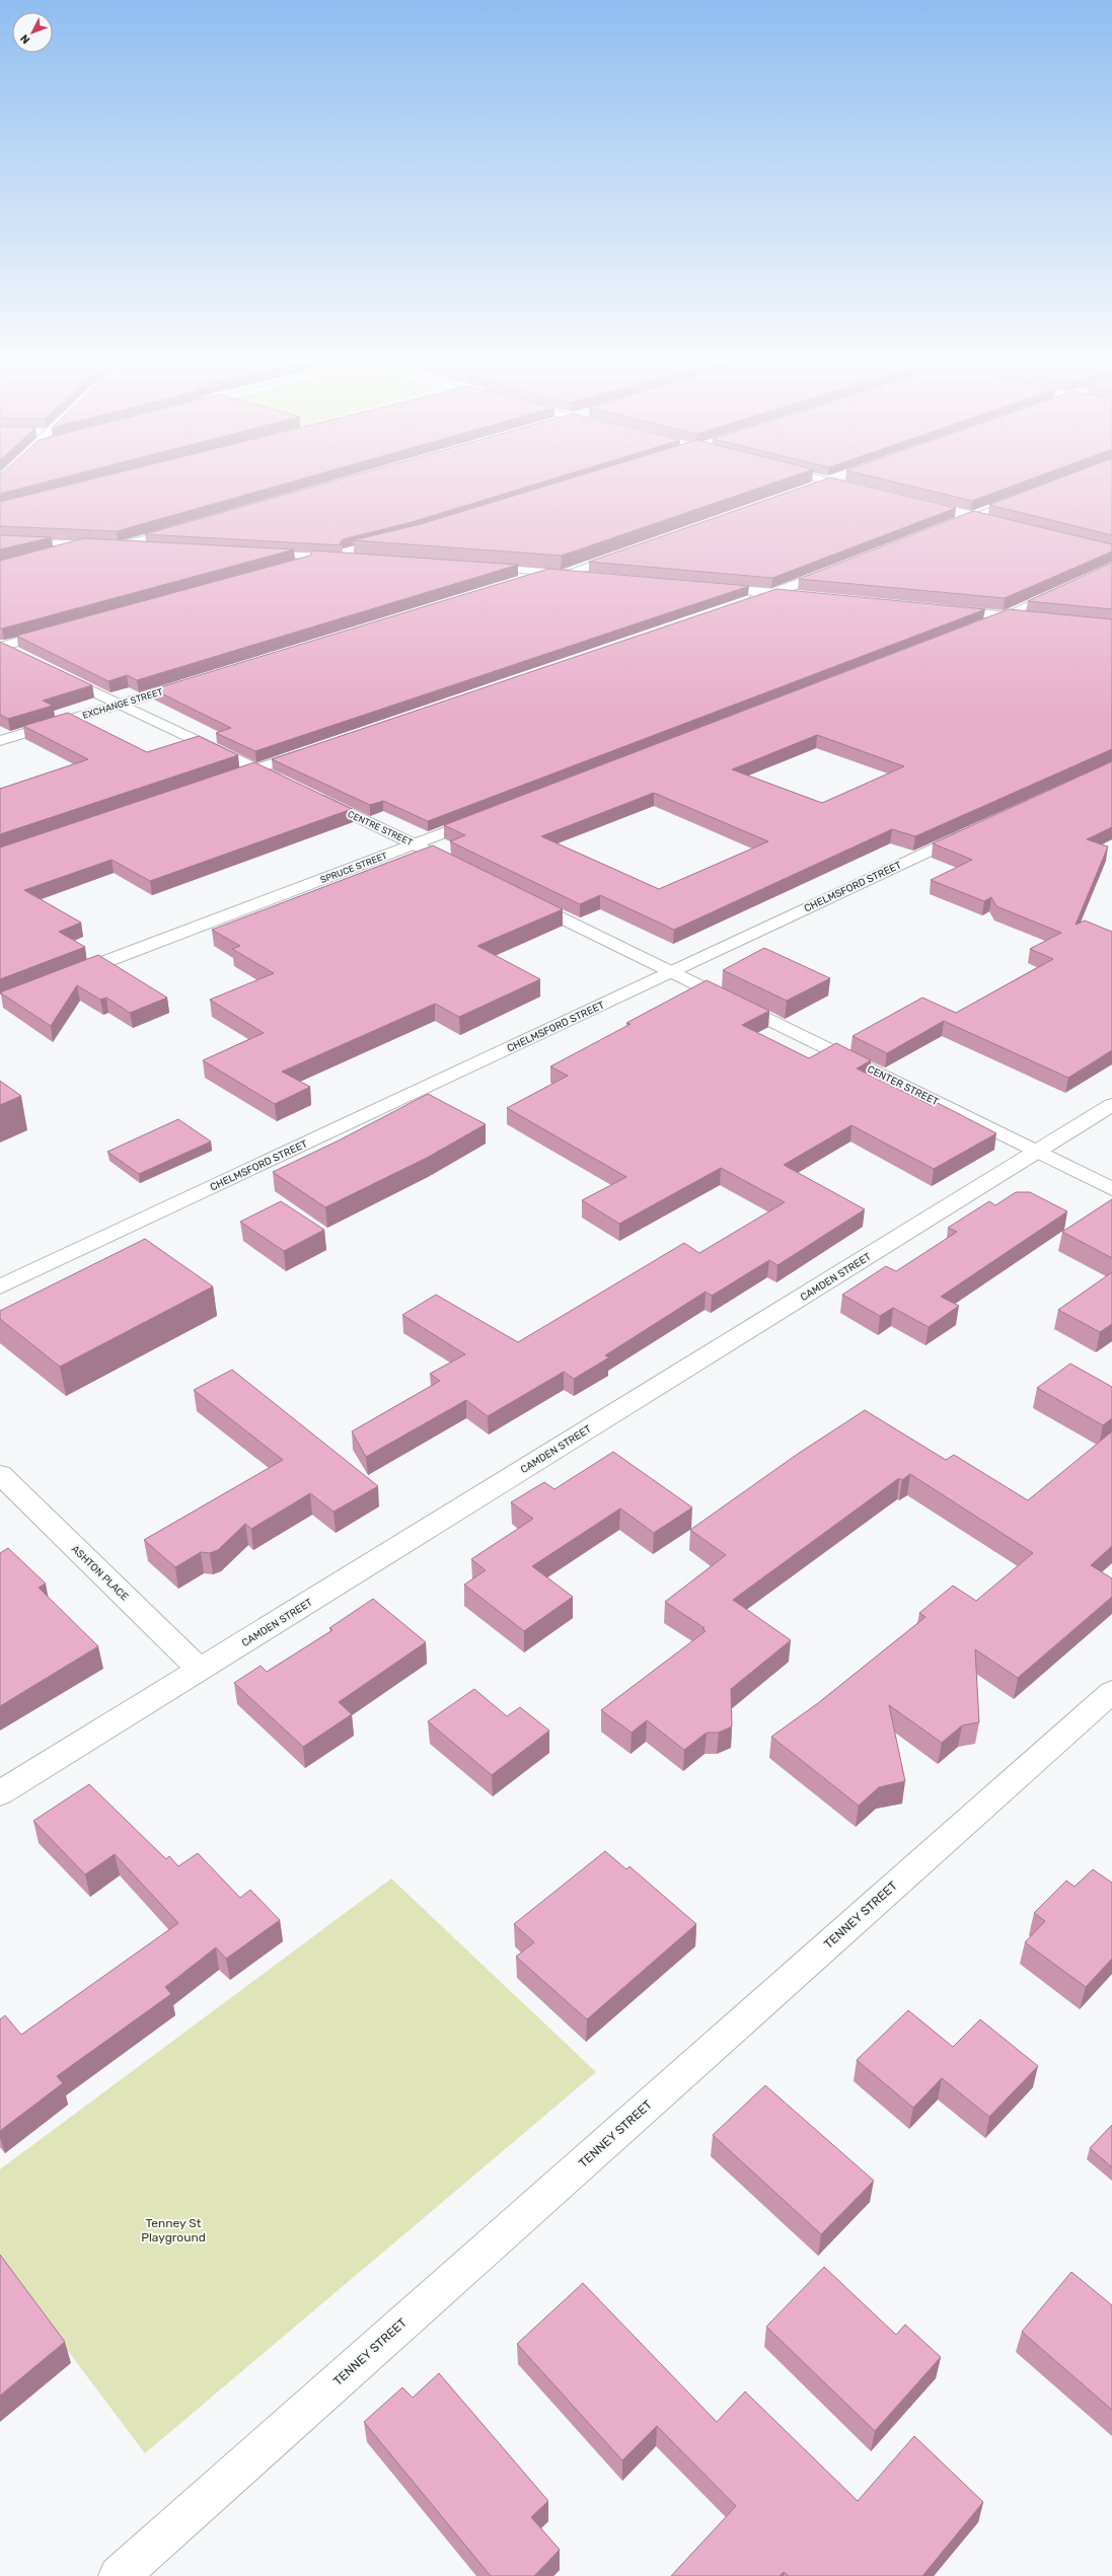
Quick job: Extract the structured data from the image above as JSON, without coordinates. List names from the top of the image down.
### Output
{
  "streets": {
    "street": [
      "EXCHANGE STREET",
      "CENTRE STREET",
      "SPRUCE STREET",
      "CHELMSFORD STREET",
      "CENTER STREET",
      "CAMDEN STREET",
      "ASHTON PLACE",
      "TENNEY STREET"
    ]
  },
  "crossings": [
    ["EXCHANGE STREET", "CENTRE STREET"],
    ["CENTRE STREET", "SPRUCE STREET"],
    ["CHELMSFORD STREET", "CENTER STREET"],
    ["CENTER STREET", "CAMDEN STREET"],
    ["CAMDEN STREET", "ASHTON PLACE"]
  ],
  "parks": ["Tenney St Playground"],
  "north": "bottom left"
}
